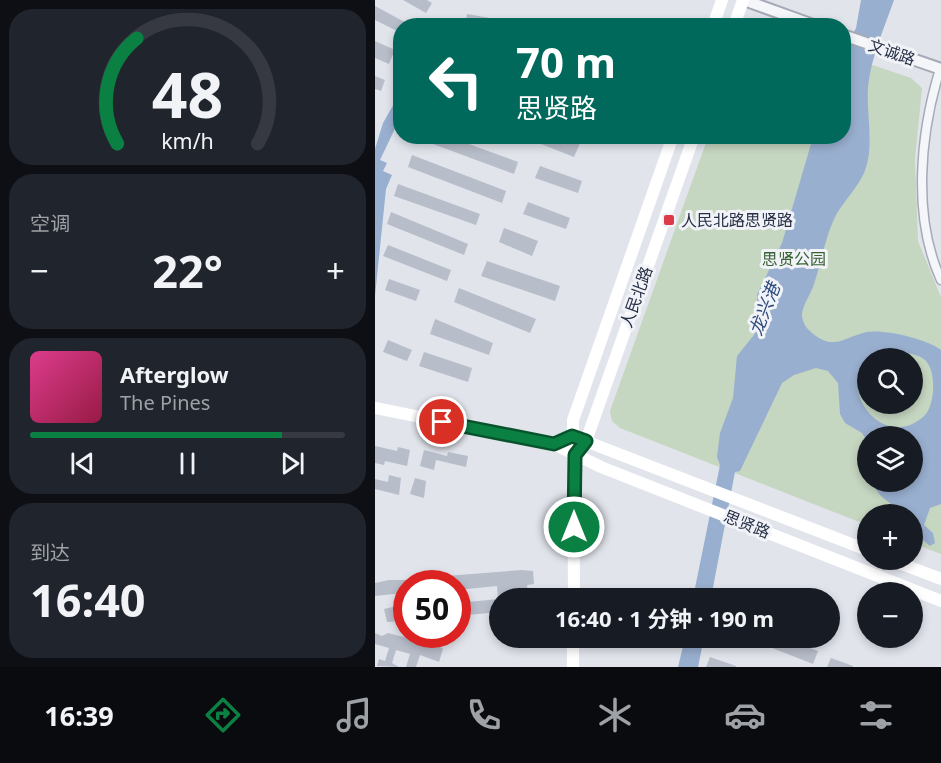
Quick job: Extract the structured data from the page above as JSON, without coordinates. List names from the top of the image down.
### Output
{
  "streets": {
    "main road": ["人民北路", "思贤路"],
    "street": ["文诚路"]
  },
  "crossings": [
    ["人民北路", "思贤路"]
  ],
  "water": ["龙兴港"],
  "parks": ["思贤公园"],
  "places": {
    "transit": ["人民北路思贤路"]
  },
  "page": {
    "turn": ["70 m", "思贤路"],
    "tile": [
      "空调",
      ["到达", "16:40"]
    ],
    "heat": ["−", "22°", "+"],
    "map_buttons": ["+", "−"],
    "song": ["Afterglow", "The Pines"],
    "limit": "50",
    "trip": "16:40 · 1 分钟 · 190 m",
    "tabs": "16:39",
    "gauge": ["48", "km/h"]
  }
}
